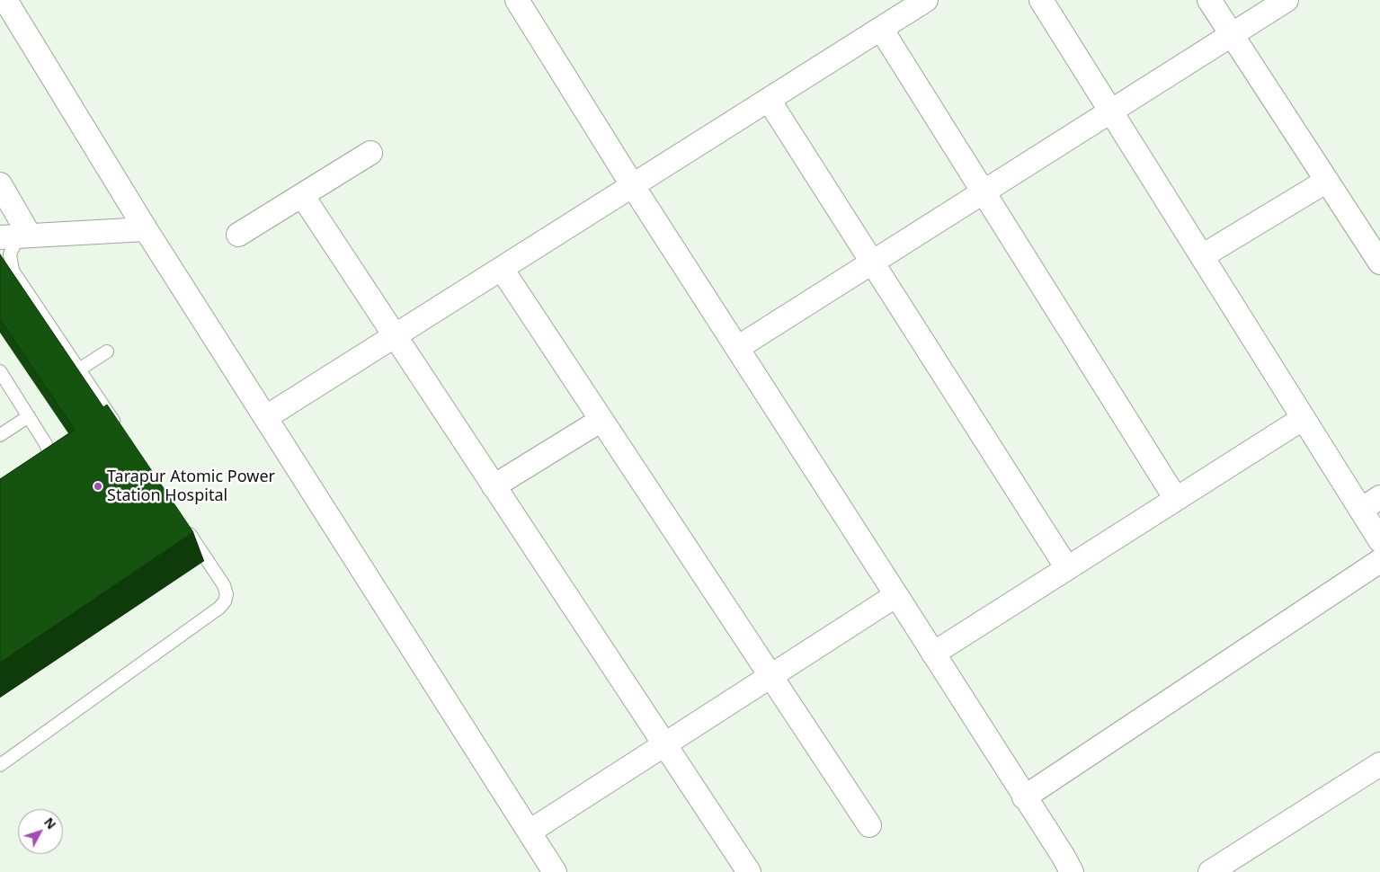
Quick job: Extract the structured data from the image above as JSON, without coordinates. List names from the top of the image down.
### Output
{
  "places": ["Tarapur Atomic Power Station Hospital"],
  "north": "top right"
}
